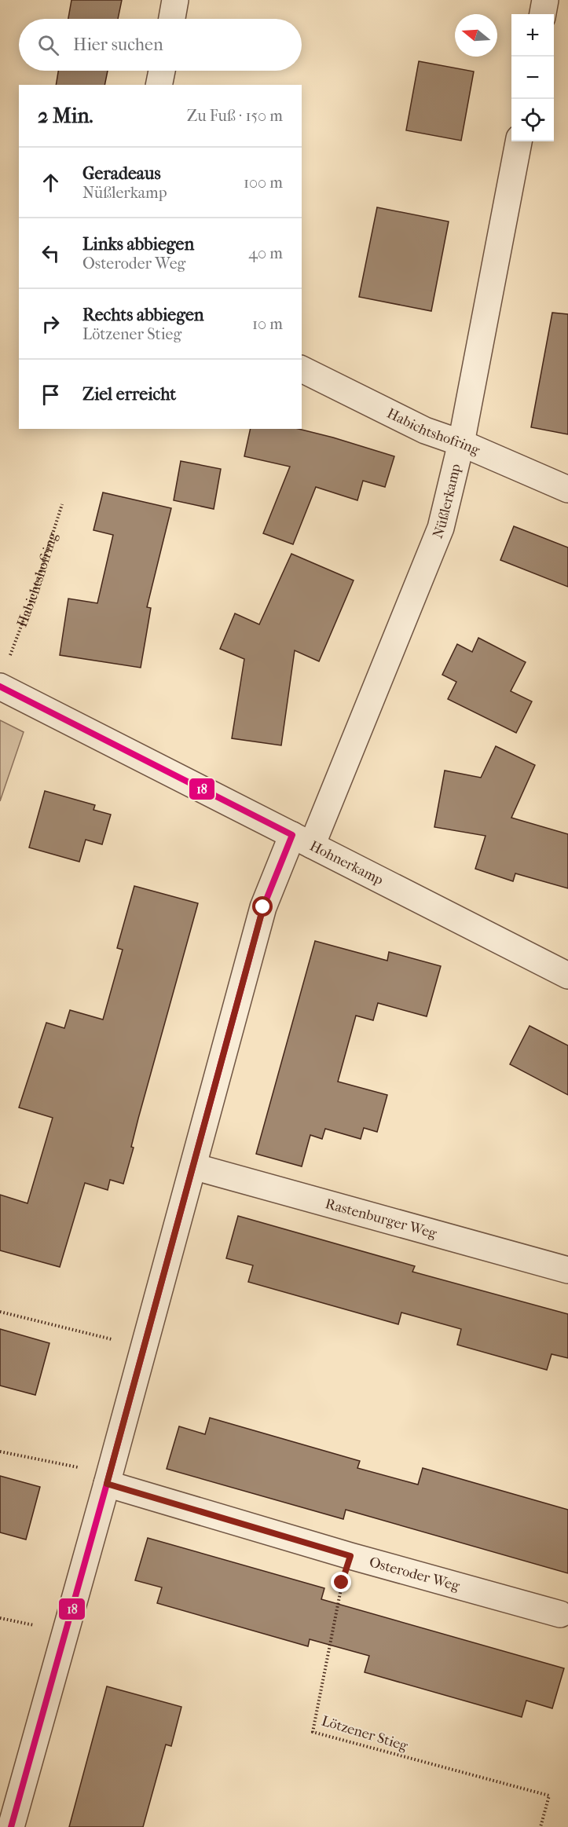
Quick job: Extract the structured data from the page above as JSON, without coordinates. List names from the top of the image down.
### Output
{
  "streets": {
    "street": [
      "Habichtshofring",
      "Nüßlerkamp",
      "Hohnerkamp",
      "Rastenburger Weg",
      "Osteroder Weg"
    ],
    "path": ["Lötzener Stieg"]
  },
  "crossings": [
    ["Habichtshofring", "Nüßlerkamp"],
    ["Nüßlerkamp", "Hohnerkamp"],
    ["Nüßlerkamp", "Rastenburger Weg"],
    ["Nüßlerkamp", "Osteroder Weg"],
    ["Osteroder Weg", "Lötzener Stieg"]
  ],
  "lines": ["transit line 18"],
  "north": "left",
  "page": {
    "map_buttons": ["+", "−"],
    "search": "Hier suchen",
    "heading": ["2 Min.", "Zu Fuß · 150 m"],
    "list": [
      ["Geradeaus", "Nüßlerkamp", "100 m"],
      ["Links abbiegen", "Osteroder Weg", "40 m"],
      ["Rechts abbiegen", "Lötzener Stieg", "10 m"],
      "Ziel erreicht"
    ]
  }
}
